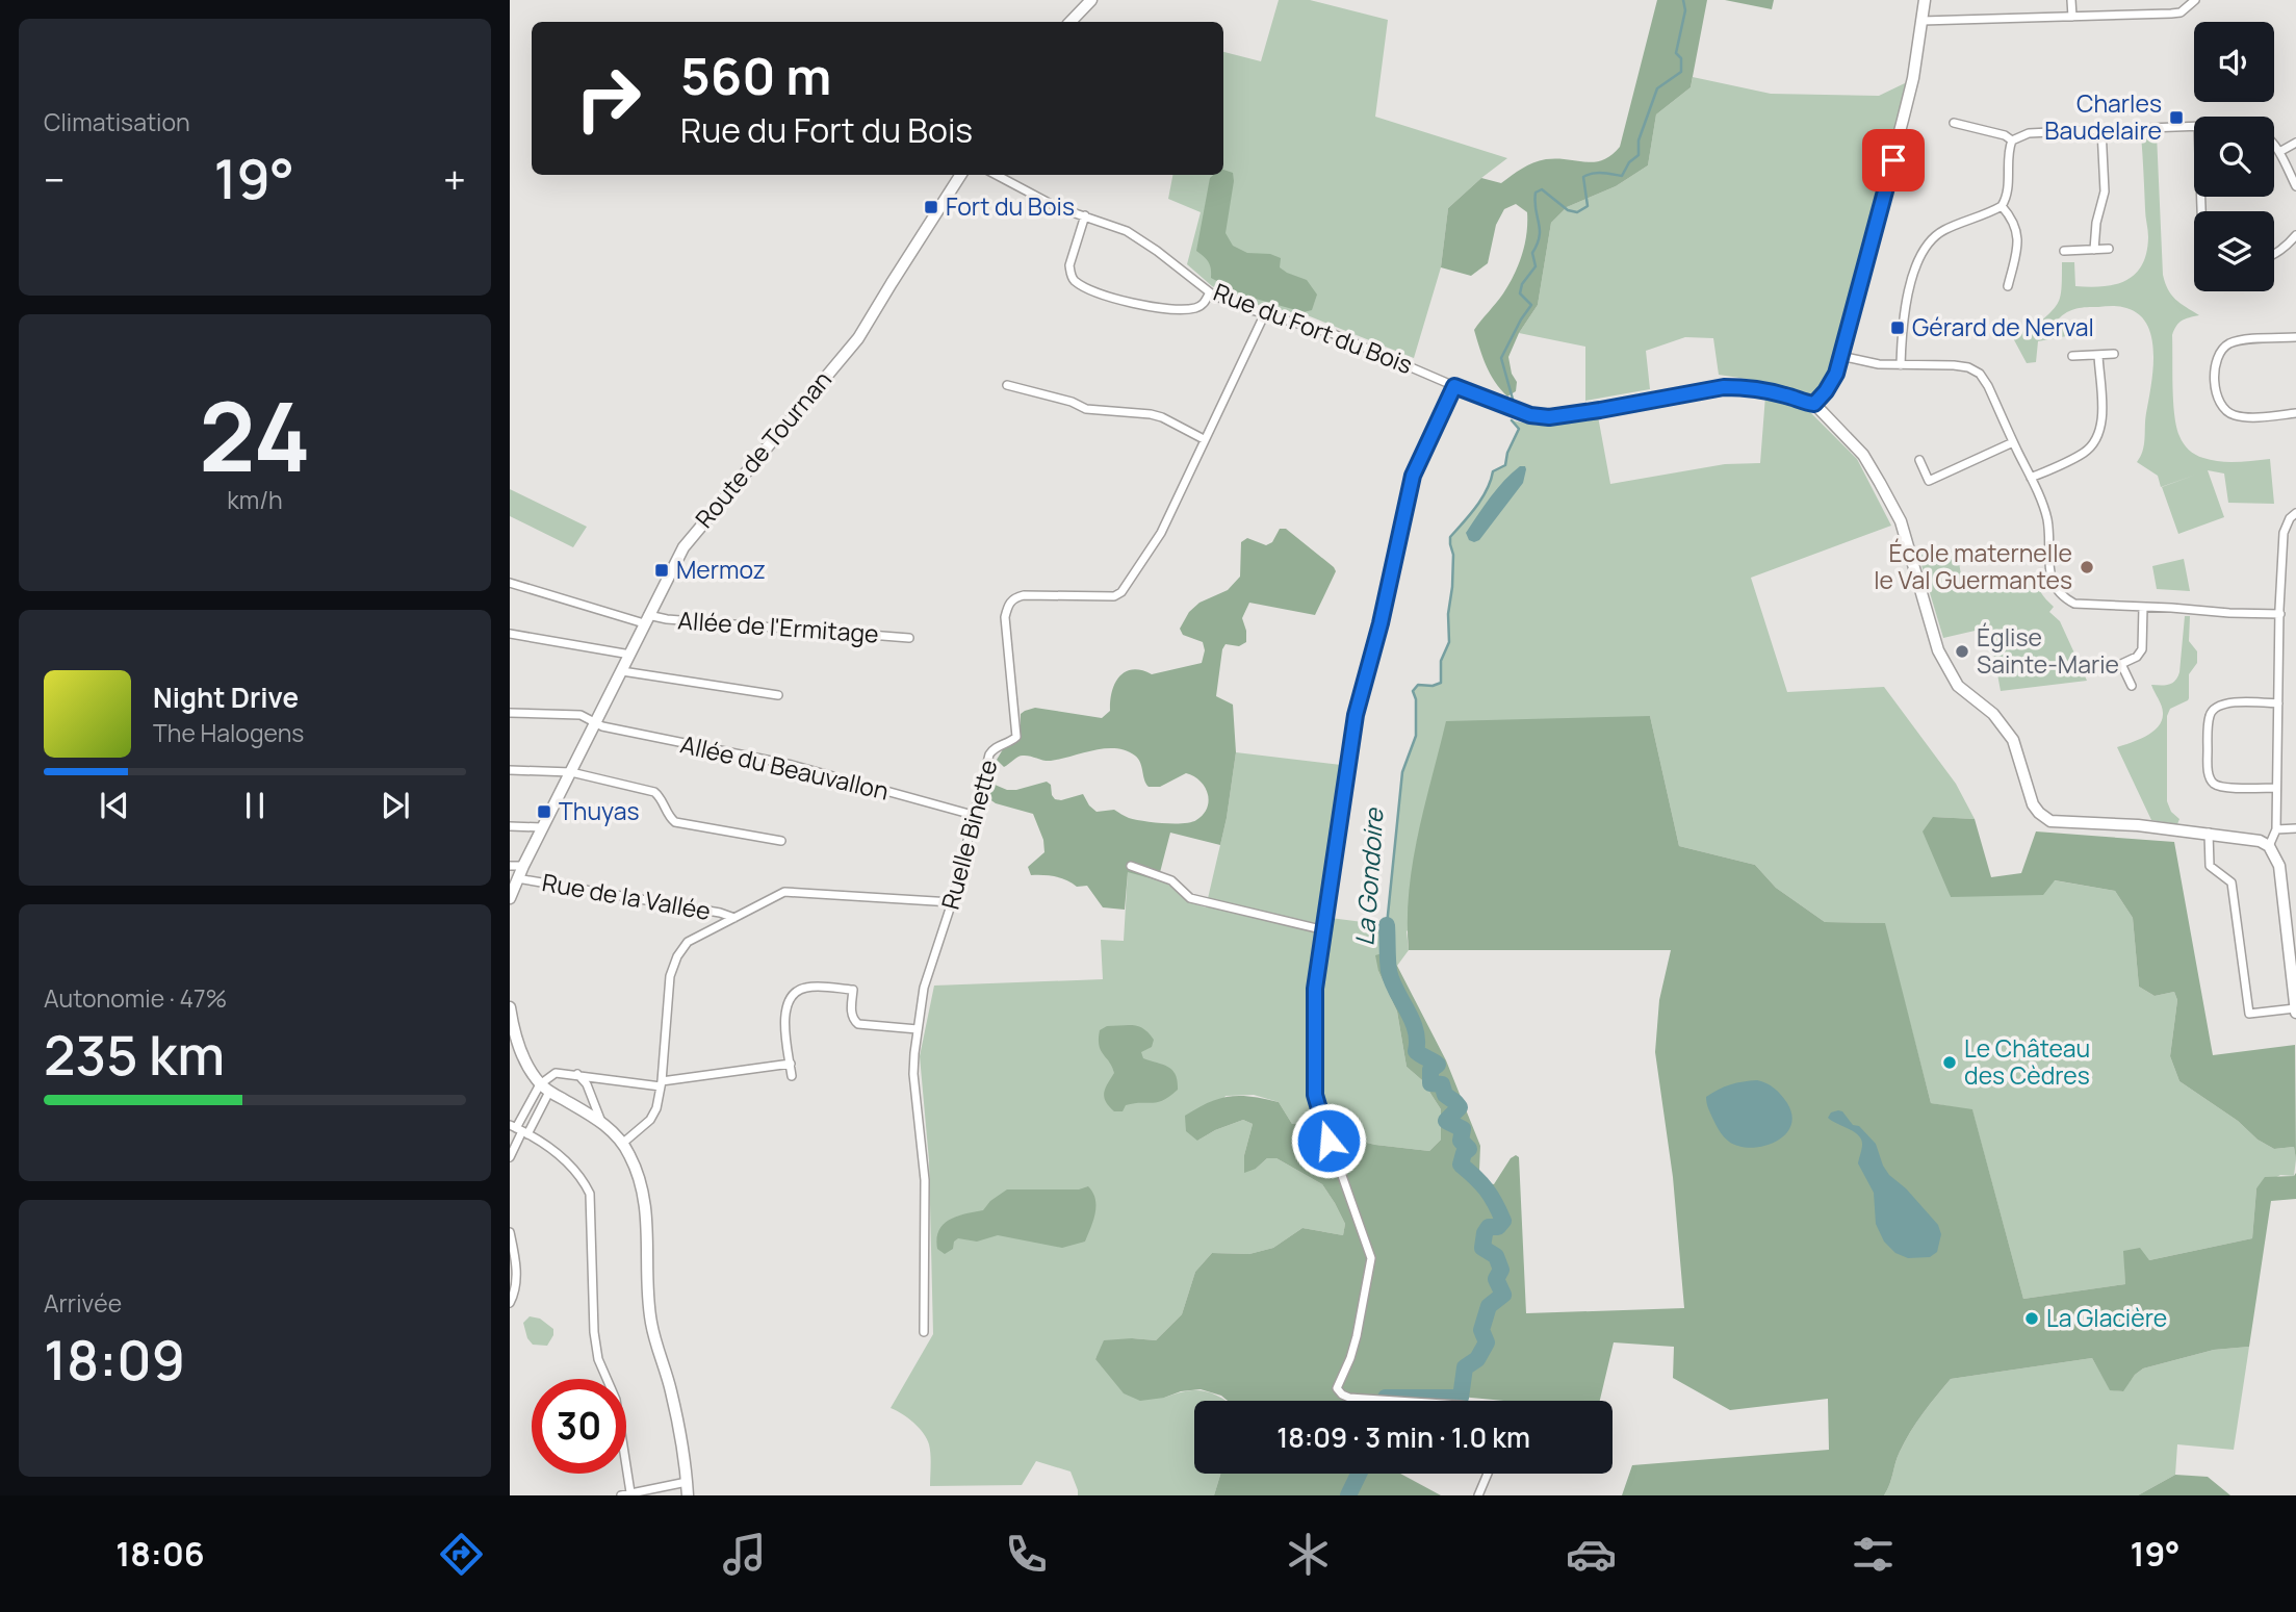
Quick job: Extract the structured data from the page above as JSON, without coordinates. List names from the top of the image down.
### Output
{
  "streets": {
    "main road": ["Rue du Fort du Bois", "Route de Tournan"],
    "street": [
      "Allée de l'Ermitage",
      "Allée du Beauvallon",
      "Ruelle Binette",
      "Rue de la Vallée"
    ]
  },
  "crossings": [
    ["Rue du Fort du Bois", "Ruelle Binette"],
    ["Route de Tournan", "Allée de l'Ermitage"],
    ["Route de Tournan", "Allée du Beauvallon"],
    ["Route de Tournan", "Rue de la Vallée"],
    ["Allée du Beauvallon", "Ruelle Binette"]
  ],
  "water": ["La Gondoire"],
  "places": {
    "transit": [
      "Charles Baudelaire",
      "Fort du Bois",
      "Gérard de Nerval",
      "Mermoz",
      "Thuyas"
    ],
    "other": [
      "École maternelle le Val Guermantes",
      "Église Sainte-Marie",
      "Le Château des Cèdres",
      "La Glacière"
    ]
  },
  "page": {
    "tile": [
      "Climatisation",
      ["24", "km/h"],
      ["Autonomie · 47%", "235 km"],
      ["Arrivée", "18:09"]
    ],
    "turn": ["560 m", "Rue du Fort du Bois"],
    "heat": ["−", "19°", "+"],
    "song": ["Night Drive", "The Halogens"],
    "limit": "30",
    "trip": "18:09 · 3 min · 1.0 km",
    "tabs": ["18:06", "19°"]
  }
}
